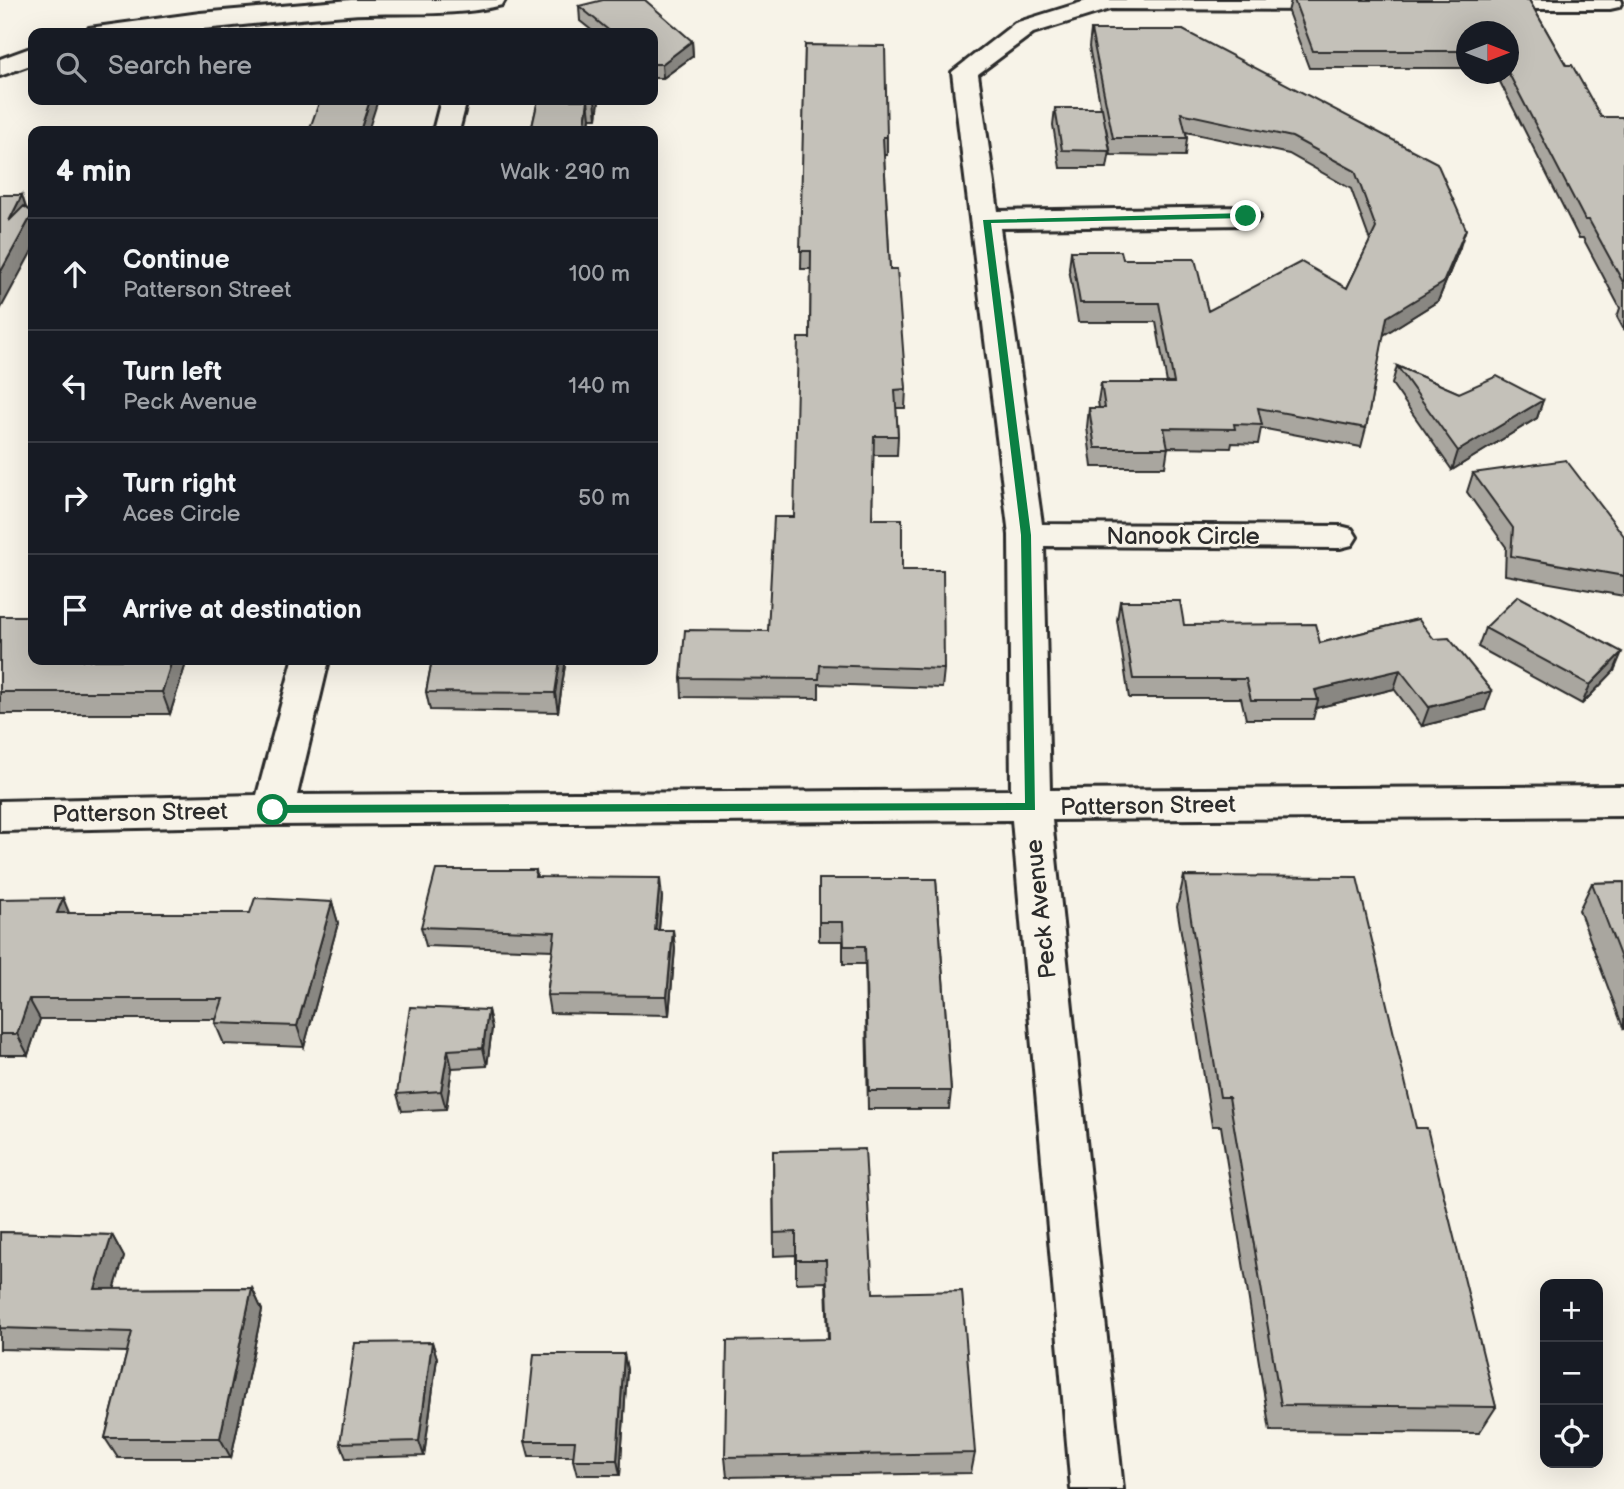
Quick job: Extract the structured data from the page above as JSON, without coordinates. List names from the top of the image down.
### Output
{
  "streets": {
    "street": ["Nanook Circle", "Patterson Street", "Peck Avenue"]
  },
  "crossings": [
    ["Nanook Circle", "Peck Avenue"],
    ["Patterson Street", "Peck Avenue"]
  ],
  "north": "right",
  "page": {
    "search": "Search here",
    "heading": ["4 min", "Walk · 290 m"],
    "list": [
      ["Continue", "Patterson Street", "100 m"],
      ["Turn left", "Peck Avenue", "140 m"],
      ["Turn right", "Aces Circle", "50 m"],
      "Arrive at destination"
    ],
    "map_buttons": ["+", "−"]
  }
}
